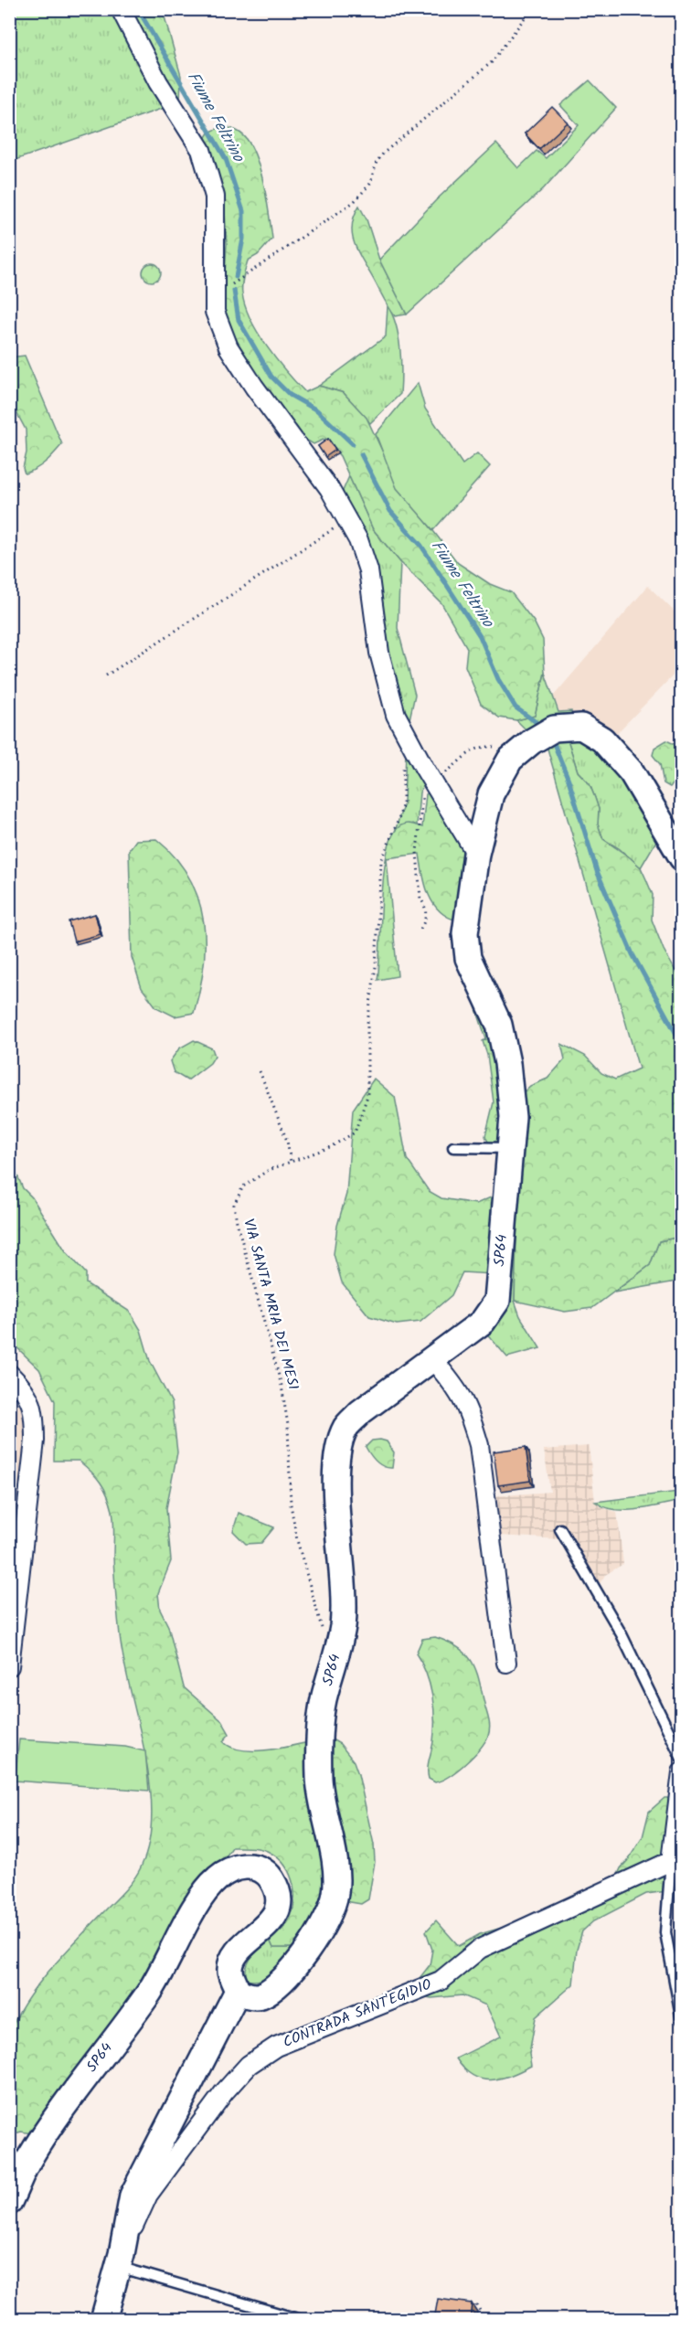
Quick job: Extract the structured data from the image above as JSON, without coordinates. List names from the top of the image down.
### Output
{
  "streets": {
    "street": ["SP64", "CONTRADA SANT'EGIDIO"],
    "path": ["VIA SANTA MRIA DEI MESI"]
  },
  "crossings": [
    ["SP64", "VIA SANTA MRIA DEI MESI"],
    ["SP64", "CONTRADA SANT'EGIDIO"]
  ],
  "water": ["Fiume Feltrino"]
}
